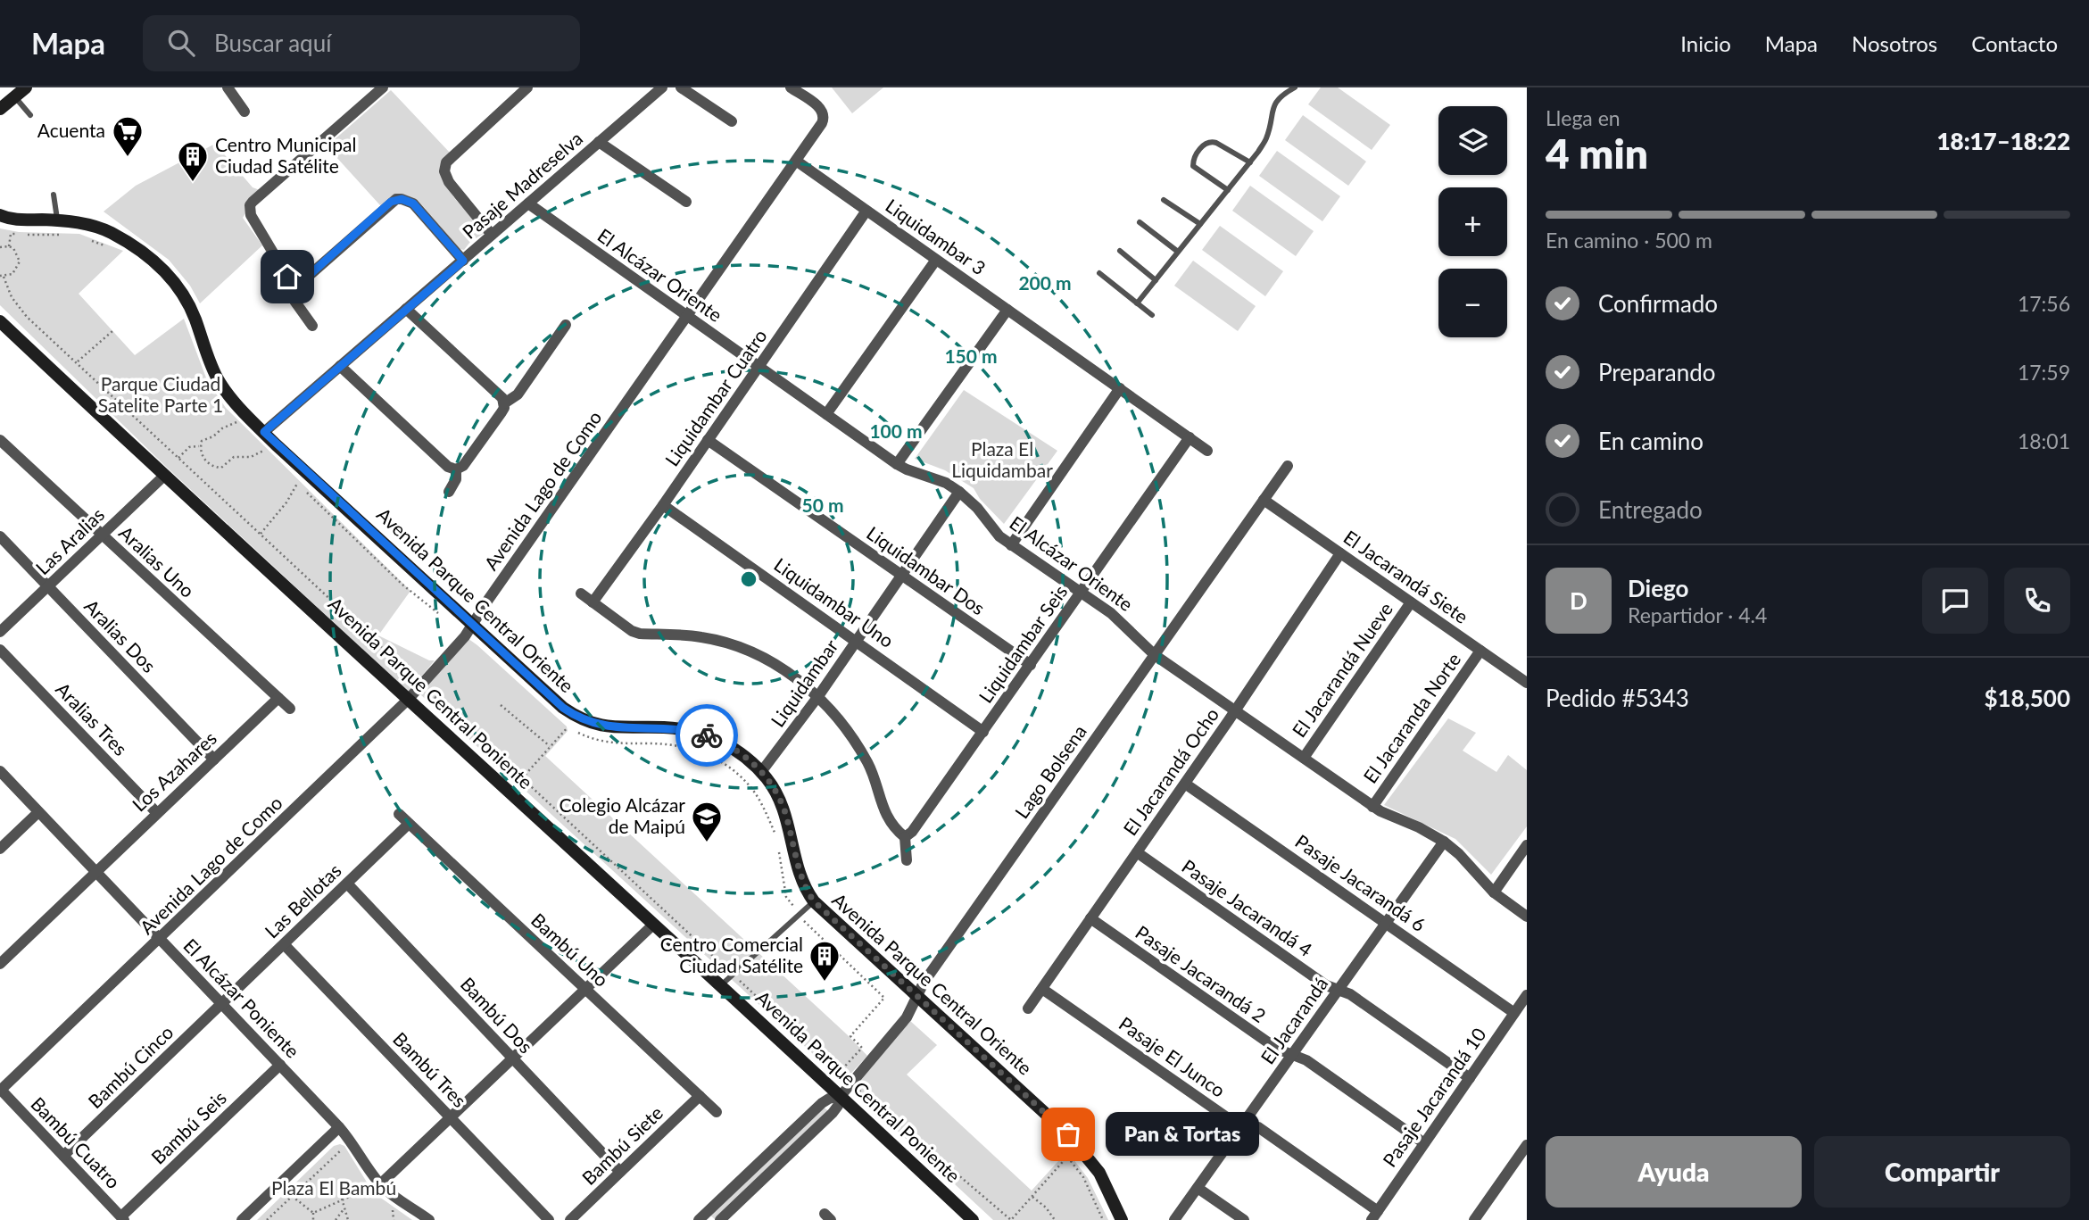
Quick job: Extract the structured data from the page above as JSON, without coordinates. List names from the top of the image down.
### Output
{
  "streets": {
    "street": [
      "Pasaje Madreselva",
      "Liquidambar 3",
      "El Alcázar Oriente",
      "Liquidambar Cuatro",
      "Avenida Lago de Como",
      "Las Aralias",
      "Aralias Uno",
      "Liquidambar Dos",
      "El Jacarandá Siete",
      "Avenida Parque Central Oriente",
      "Liquidambar Uno",
      "Aralias Dos",
      "Liquidambar Seis",
      "El Jacarandá Nueve",
      "Liquidambar",
      "Avenida Parque Central Poniente",
      "El Jacaranda Norte",
      "Aralias Tres",
      "Los Azahares",
      "Lago Bolsena",
      "El Jacarandá Ocho",
      "Pasaje Jacarandá 6",
      "Las Bellotas",
      "Pasaje Jacarandá 4",
      "Bambú Uno",
      "Pasaje Jacarandá 2",
      "El Alcázar Poniente",
      "Bambú Dos",
      "El Jacarandá",
      "Pasaje El Junco",
      "Bambú Cinco",
      "Bambú Tres",
      "Pasaje Jacarandá 10",
      "Bambú Seis",
      "Bambú Cuatro",
      "Bambú Siete"
    ]
  },
  "crossings": [
    ["Pasaje Madreselva", "El Alcázar Oriente"],
    ["Pasaje Madreselva", "Avenida Parque Central Oriente"],
    ["Liquidambar 3", "Liquidambar Cuatro"],
    ["Liquidambar 3", "Avenida Lago de Como"],
    ["Liquidambar 3", "Liquidambar Seis"],
    ["El Alcázar Oriente", "Liquidambar Cuatro"],
    ["El Alcázar Oriente", "Avenida Lago de Como"],
    ["El Alcázar Oriente", "Liquidambar Seis"],
    ["El Alcázar Oriente", "El Jacarandá Nueve"],
    ["El Alcázar Oriente", "Liquidambar"],
    ["El Alcázar Oriente", "El Jacaranda Norte"],
    ["El Alcázar Oriente", "Lago Bolsena"],
    ["El Alcázar Oriente", "El Jacarandá Ocho"],
    ["El Alcázar Oriente", "El Jacarandá"],
    ["Liquidambar Cuatro", "Liquidambar Dos"],
    ["Liquidambar Cuatro", "Liquidambar Uno"],
    ["Avenida Lago de Como", "Avenida Parque Central Oriente"],
    ["Avenida Lago de Como", "Avenida Parque Central Poniente"],
    ["Avenida Lago de Como", "El Alcázar Poniente"],
    ["Avenida Lago de Como", "Bambú Cuatro"],
    ["Las Aralias", "Aralias Uno"],
    ["Las Aralias", "Aralias Dos"],
    ["Las Aralias", "Avenida Parque Central Poniente"],
    ["Aralias Uno", "Los Azahares"],
    ["Liquidambar Dos", "Liquidambar Seis"],
    ["Liquidambar Dos", "Liquidambar"],
    ["El Jacarandá Siete", "El Jacarandá Nueve"],
    ["El Jacarandá Siete", "El Jacaranda Norte"],
    ["El Jacarandá Siete", "Lago Bolsena"],
    ["El Jacarandá Siete", "El Jacarandá Ocho"],
    ["Avenida Parque Central Oriente", "Liquidambar"],
    ["Avenida Parque Central Oriente", "Lago Bolsena"],
    ["Liquidambar Uno", "Liquidambar Seis"],
    ["Liquidambar Uno", "Liquidambar"],
    ["Aralias Dos", "Los Azahares"],
    ["Avenida Parque Central Poniente", "Lago Bolsena"],
    ["Aralias Tres", "Los Azahares"],
    ["Los Azahares", "El Alcázar Poniente"],
    ["El Jacarandá Ocho", "Pasaje Jacarandá 6"],
    ["El Jacarandá Ocho", "Pasaje Jacarandá 4"],
    ["El Jacarandá Ocho", "Pasaje Jacarandá 2"],
    ["El Jacarandá Ocho", "Pasaje El Junco"],
    ["Pasaje Jacarandá 6", "El Jacarandá"],
    ["Pasaje Jacarandá 6", "Pasaje Jacarandá 10"],
    ["Las Bellotas", "Bambú Uno"],
    ["Las Bellotas", "El Alcázar Poniente"],
    ["Las Bellotas", "Bambú Dos"],
    ["Las Bellotas", "Bambú Cinco"],
    ["Las Bellotas", "Bambú Tres"],
    ["Pasaje Jacarandá 4", "El Jacarandá"],
    ["Pasaje Jacarandá 4", "Pasaje Jacarandá 10"],
    ["Bambú Uno", "Bambú Siete"],
    ["Pasaje Jacarandá 2", "El Jacarandá"],
    ["Pasaje Jacarandá 2", "Pasaje Jacarandá 10"],
    ["El Alcázar Poniente", "Bambú Cinco"],
    ["El Alcázar Poniente", "Bambú Seis"],
    ["Bambú Dos", "Bambú Siete"],
    ["El Jacarandá", "Pasaje El Junco"],
    ["Pasaje El Junco", "Pasaje Jacarandá 10"],
    ["Bambú Cinco", "Bambú Cuatro"],
    ["Bambú Seis", "Bambú Cuatro"]
  ],
  "parks": ["Parque Ciudad Satelite Parte 1", "Plaza El Liquidambar", "Plaza El Bambú"],
  "places": {
    "supermarket": ["Acuenta"],
    "building": ["Centro Municipal Ciudad Satélite", "Centro Comercial Ciudad Satélite"],
    "school or university": ["Colegio Alcázar de Maipú"],
    "other": ["Pan & Tortas"]
  },
  "page": {
    "header": "Mapa",
    "search": "Buscar aquí",
    "nav": [
      "Inicio",
      "Mapa",
      "Nosotros",
      "Contacto"
    ],
    "heading": ["4 min", "Llega en", "18:17–18:22"],
    "panel": [
      "Diego",
      "Repartidor · 4.4",
      "Pedido #5343",
      "$18,500"
    ],
    "map_buttons": ["+", "−"],
    "bar": "En camino · 500 m",
    "list": [
      ["Confirmado", "17:56"],
      ["Preparando", "17:59"],
      ["En camino", "18:01"],
      "Entregado"
    ],
    "round": "D",
    "bubble": "Pan & Tortas",
    "buttons": ["Ayuda", "Compartir"]
  },
  "rings": [
    "200 m",
    "150 m",
    "100 m",
    "50 m"
  ]
}
